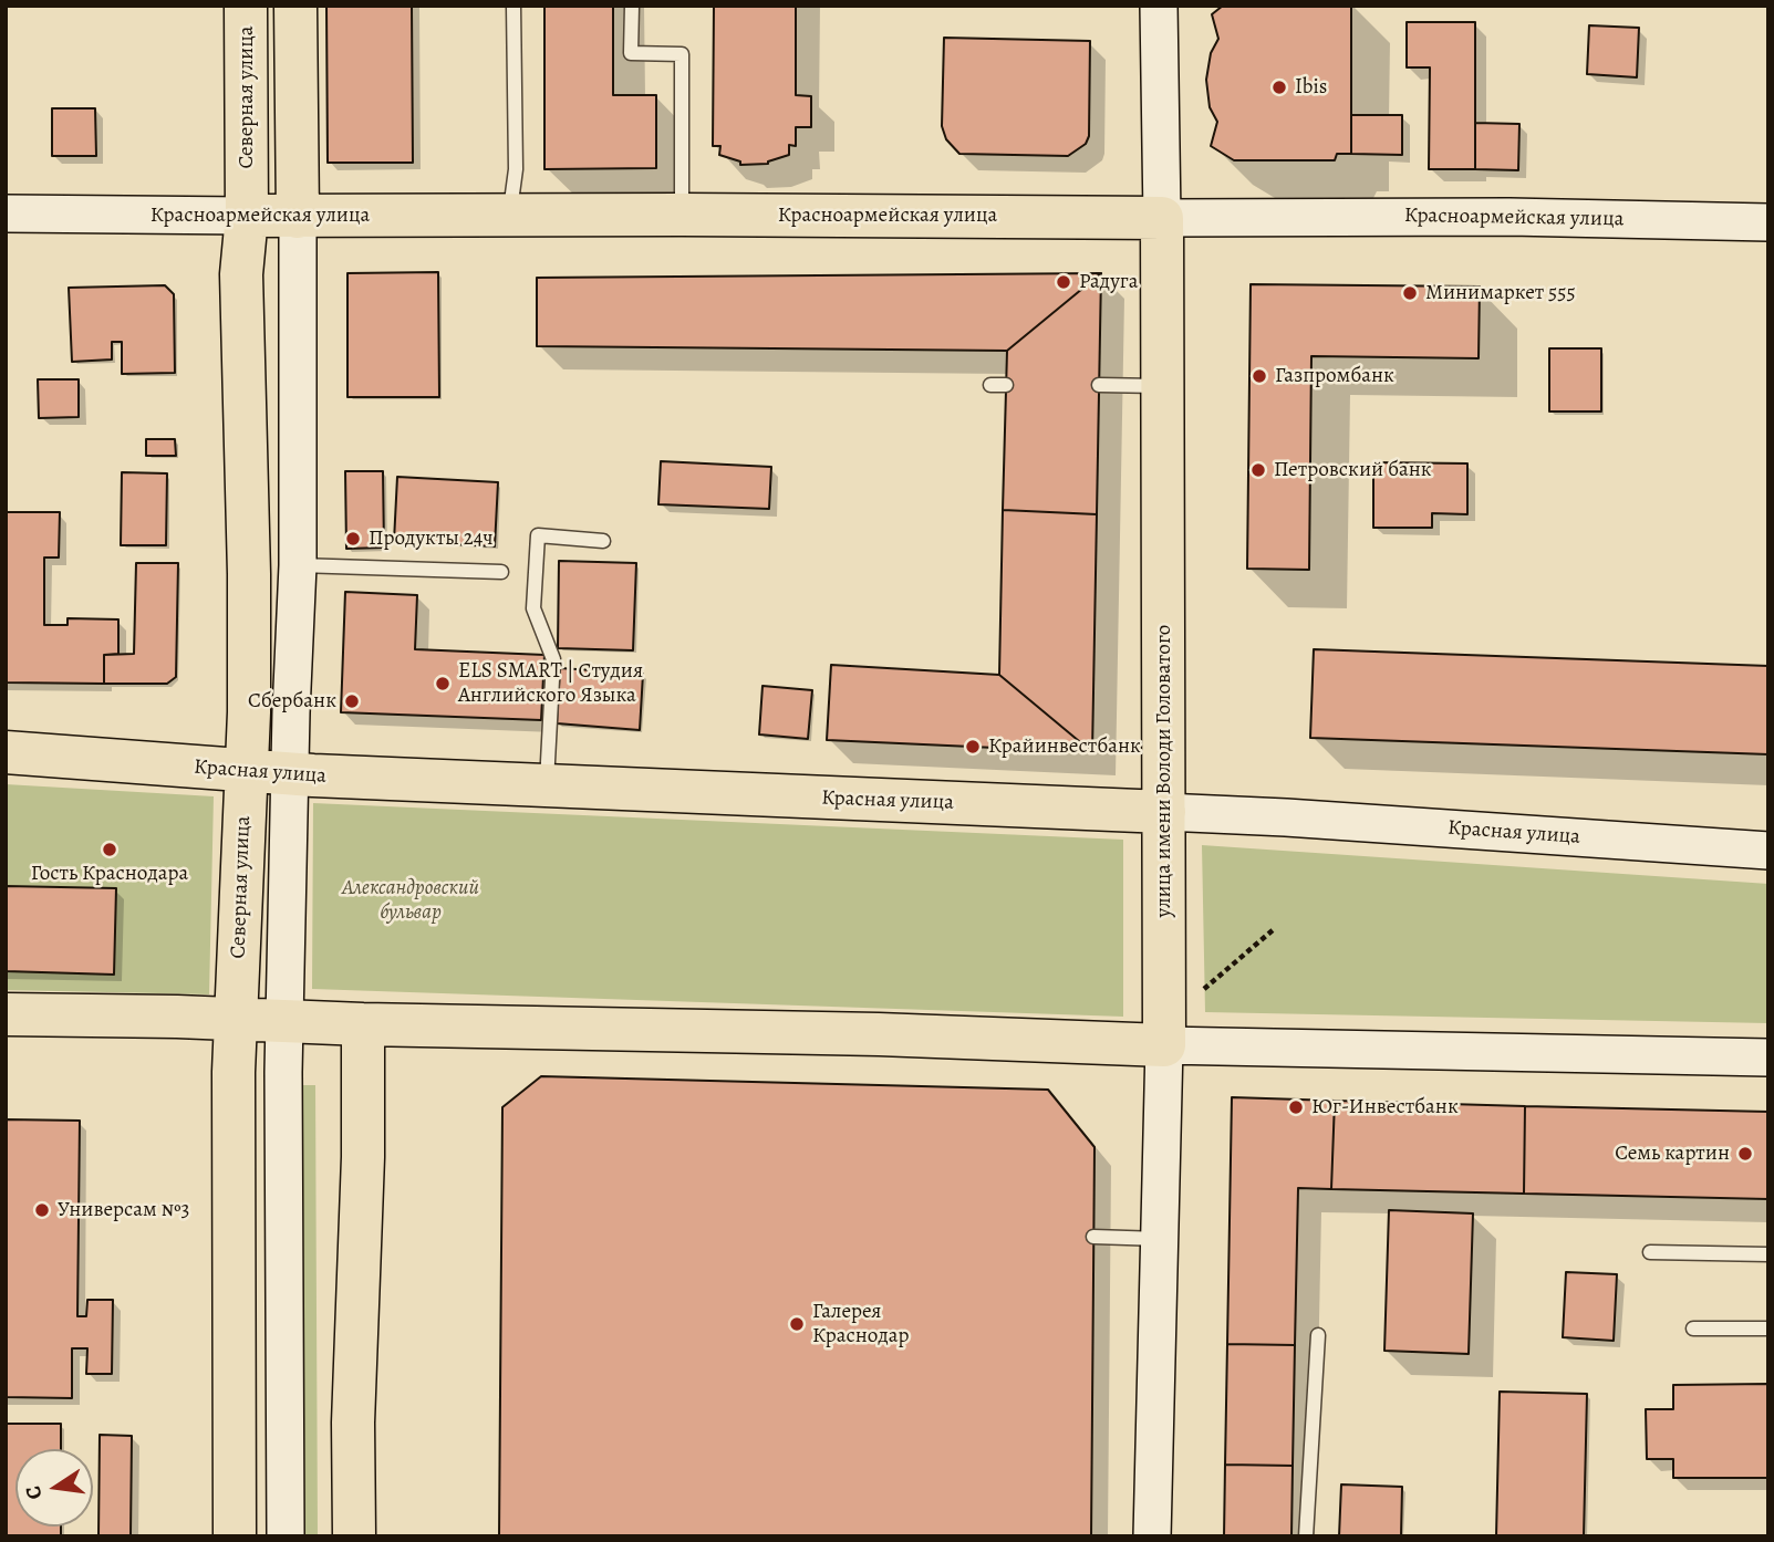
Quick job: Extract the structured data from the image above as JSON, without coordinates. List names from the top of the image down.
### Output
{
  "streets": {
    "main road": [
      "Северная улица",
      "Красноармейская улица",
      "улица имени Володи Головатого",
      "Красная улица"
    ]
  },
  "crossings": [
    ["Северная улица", "Красноармейская улица"],
    ["Северная улица", "Красная улица"],
    ["Красноармейская улица", "улица имени Володи Головатого"],
    ["улица имени Володи Головатого", "Красная улица"]
  ],
  "parks": ["Александровский бульвар"],
  "places": [
    "Ibis",
    "Радуга",
    "Минимаркет 555",
    "Газпромбанк",
    "Петровский банк",
    "Продукты 24ч",
    "ELS SMART | Студия Английского Языка",
    "Сбербанк",
    "Крайинвестбанк",
    "Гость Краснодара",
    "Юг-Инвестбанк",
    "Семь картин",
    "Универсам №3",
    "Галерея Краснодар"
  ],
  "north": "left"
}
